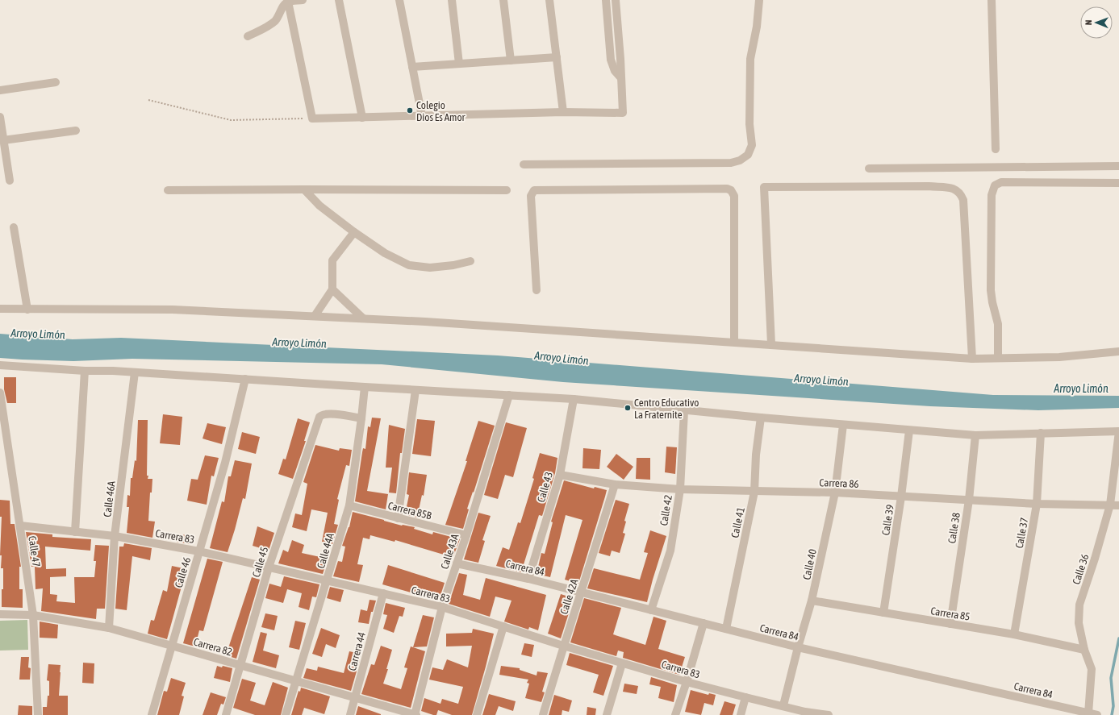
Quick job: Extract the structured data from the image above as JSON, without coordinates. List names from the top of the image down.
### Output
{
  "streets": {
    "street": [
      "Carrera 86",
      "Calle 43",
      "Calle 46A",
      "Carrera 85B",
      "Calle 42",
      "Calle 39",
      "Calle 41",
      "Calle 38",
      "Calle 37",
      "Carrera 83",
      "Calle 44A",
      "Calle 47",
      "Calle 43A",
      "Calle 45",
      "Calle 40",
      "Carrera 84",
      "Calle 36",
      "Calle 46",
      "Calle 42A",
      "Carrera 85",
      "Carrera 82",
      "Carrera 44"
    ]
  },
  "crossings": [
    ["Carrera 86", "Calle 43"],
    ["Carrera 86", "Calle 42"],
    ["Carrera 86", "Calle 39"],
    ["Carrera 86", "Calle 41"],
    ["Carrera 86", "Calle 38"],
    ["Carrera 86", "Calle 37"],
    ["Carrera 86", "Calle 40"],
    ["Carrera 86", "Calle 36"],
    ["Carrera 86", "Calle 42A"],
    ["Calle 43", "Carrera 84"],
    ["Calle 46A", "Carrera 83"],
    ["Calle 46A", "Carrera 82"],
    ["Carrera 85B", "Calle 44A"],
    ["Carrera 85B", "Calle 43A"],
    ["Calle 42", "Carrera 84"],
    ["Calle 39", "Carrera 85"],
    ["Calle 41", "Carrera 84"],
    ["Calle 38", "Carrera 85"],
    ["Calle 37", "Carrera 85"],
    ["Carrera 83", "Calle 44A"],
    ["Carrera 83", "Calle 47"],
    ["Carrera 83", "Calle 43A"],
    ["Carrera 83", "Calle 45"],
    ["Carrera 83", "Calle 40"],
    ["Carrera 83", "Calle 46"],
    ["Carrera 83", "Calle 42A"],
    ["Carrera 83", "Carrera 44"],
    ["Calle 44A", "Calle 45"],
    ["Calle 44A", "Carrera 82"],
    ["Calle 47", "Carrera 82"],
    ["Calle 43A", "Carrera 84"],
    ["Calle 43A", "Carrera 82"],
    ["Calle 45", "Carrera 82"],
    ["Calle 40", "Carrera 84"],
    ["Calle 40", "Carrera 85"],
    ["Carrera 84", "Calle 36"],
    ["Carrera 84", "Calle 42A"],
    ["Calle 36", "Carrera 85"],
    ["Calle 46", "Carrera 82"],
    ["Carrera 82", "Carrera 44"]
  ],
  "water": ["Arroyo Limón"],
  "places": ["Colegio Dios Es Amor", "Centro Educativo La Fraternite"],
  "north": "left"
}
